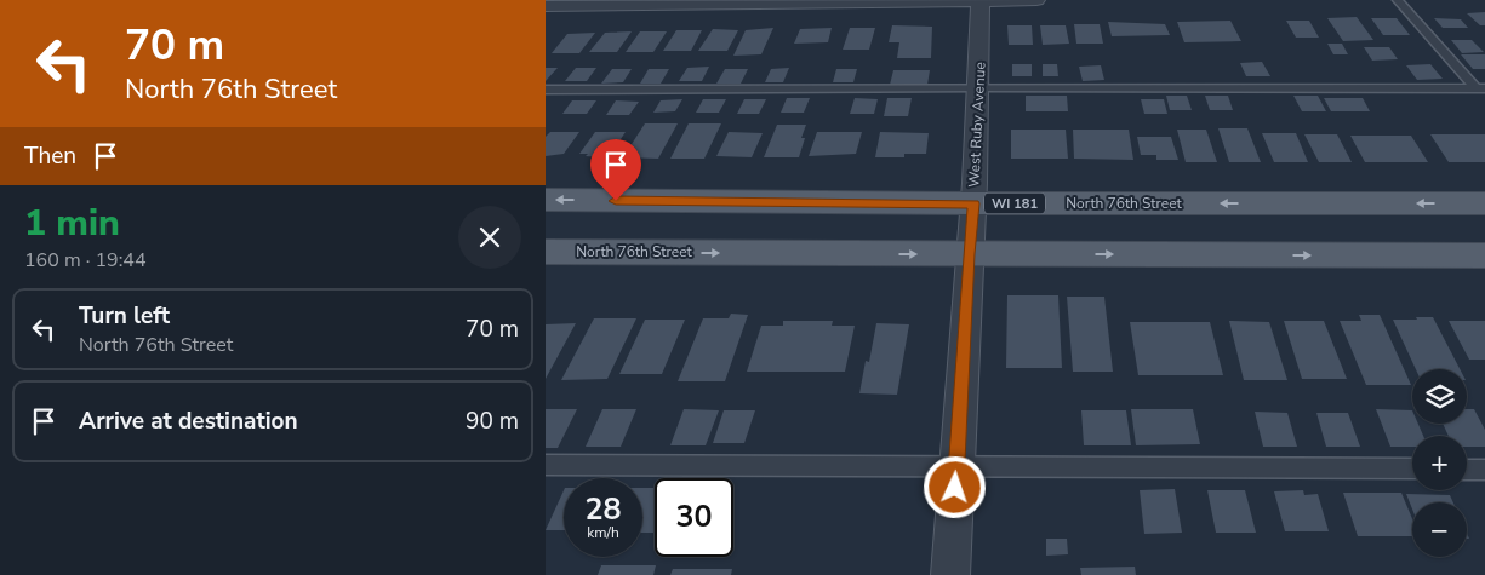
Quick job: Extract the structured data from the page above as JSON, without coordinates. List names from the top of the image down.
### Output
{
  "streets": {
    "main road": ["WI 181", "North 76th Street"],
    "street": ["West Ruby Avenue"]
  },
  "crossings": [
    ["West Ruby Avenue", "North 76th Street"]
  ],
  "page": {
    "turn": ["70 m", "North 76th Street"],
    "then": "Then",
    "heading": ["1 min", "160 m · 19:44"],
    "list": [
      {
        "name": "Turn left",
        "note": "North 76th Street",
        "value": "70 m"
      },
      {
        "name": "Arrive at destination",
        "value": "90 m"
      }
    ],
    "map_buttons": ["+", "−"],
    "speed": "28 km/h",
    "limit": "30"
  }
}
